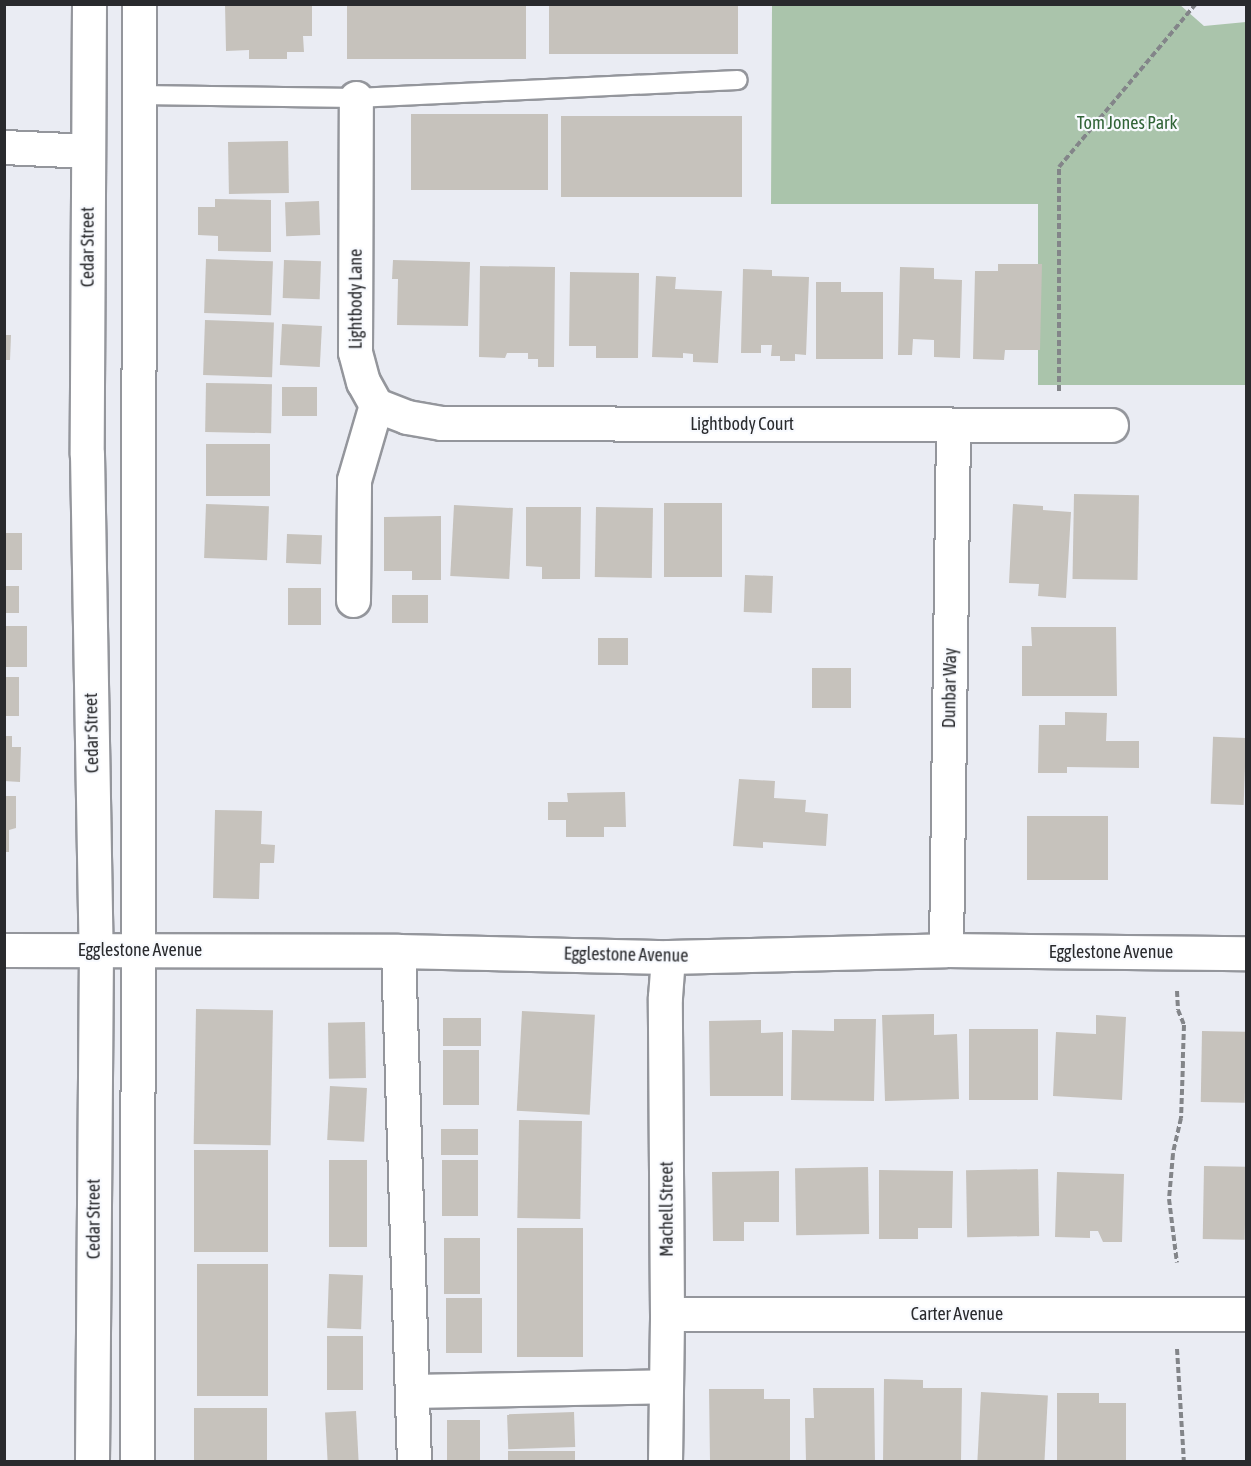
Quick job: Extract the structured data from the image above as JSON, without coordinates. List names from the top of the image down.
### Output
{
  "streets": {
    "street": [
      "Cedar Street",
      "Lightbody Lane",
      "Lightbody Court",
      "Dunbar Way",
      "Egglestone Avenue",
      "Machell Street",
      "Carter Avenue"
    ]
  },
  "crossings": [
    ["Cedar Street", "Egglestone Avenue"],
    ["Lightbody Lane", "Lightbody Court"],
    ["Lightbody Court", "Dunbar Way"],
    ["Dunbar Way", "Egglestone Avenue"],
    ["Egglestone Avenue", "Machell Street"],
    ["Machell Street", "Carter Avenue"]
  ],
  "parks": ["Tom Jones Park"]
}
